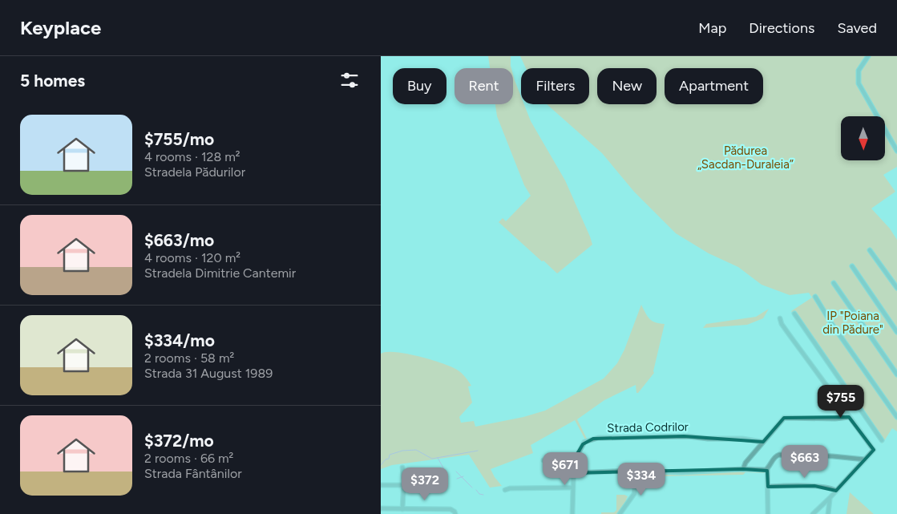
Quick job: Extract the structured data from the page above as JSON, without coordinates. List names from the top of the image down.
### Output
{
  "streets": {
    "street": ["Strada Codrilor"]
  },
  "parks": ["Pădurea „Sacdan-Duraleia”", "IP \"Poiana din Pădure\""],
  "north": "bottom",
  "page": {
    "header": "Keyplace",
    "nav": ["Map", "Directions", "Saved"],
    "heading": "5 homes",
    "chip": [
      "Buy",
      "Rent",
      "Filters",
      "New",
      "Apartment"
    ],
    "list": [
      {
        "name": "$755/mo",
        "note": "4 rooms · 128 m² · Stradela Pădurilor"
      },
      {
        "name": "$663/mo",
        "note": "4 rooms · 120 m² · Stradela Dimitrie Cantemir"
      },
      {
        "name": "$334/mo",
        "note": "2 rooms · 58 m² · Strada 31 August 1989"
      },
      {
        "name": "$372/mo",
        "note": "2 rooms · 66 m² · Strada Fântânilor"
      }
    ],
    "price": [
      "$755",
      "$663",
      "$671",
      "$334",
      "$372"
    ]
  }
}
